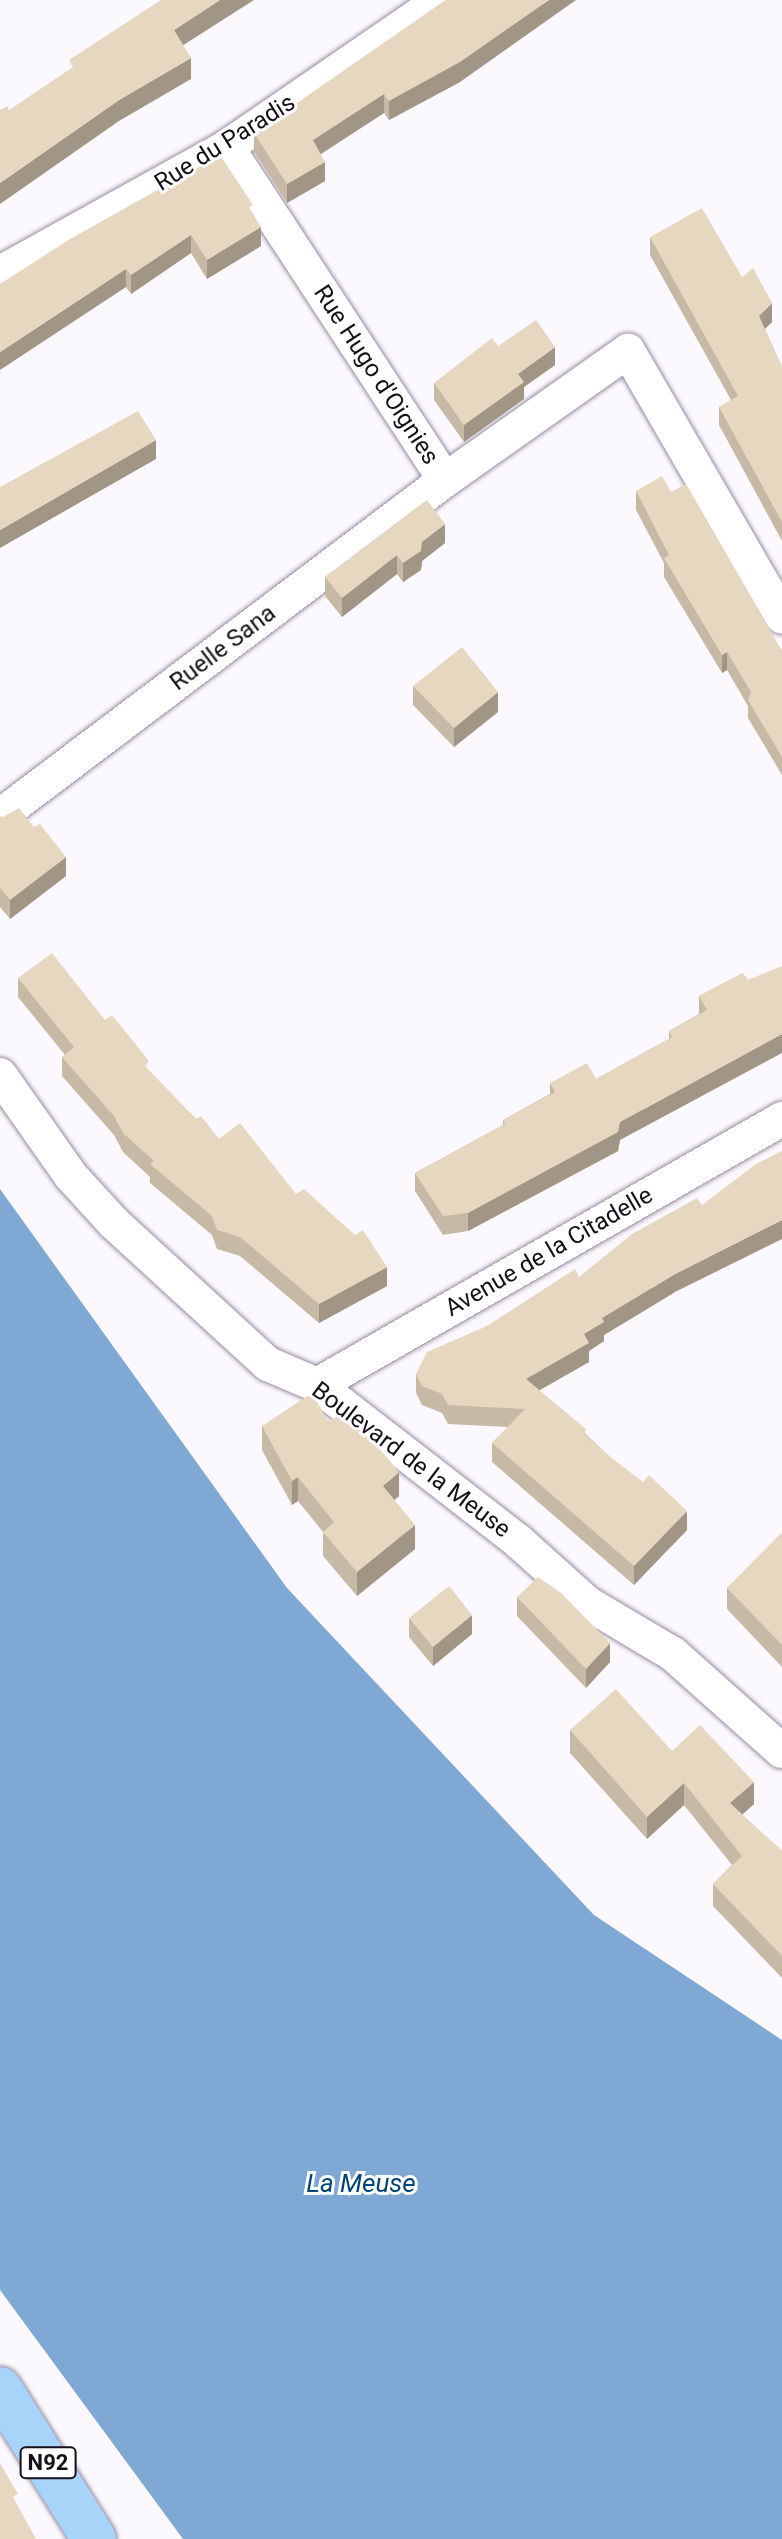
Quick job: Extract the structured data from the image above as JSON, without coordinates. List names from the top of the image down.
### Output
{
  "streets": {
    "main road": ["N92"],
    "street": [
      "Rue du Paradis",
      "Rue Hugo d'Oignies",
      "Ruelle Sana",
      "Avenue de la Citadelle",
      "Boulevard de la Meuse"
    ]
  },
  "crossings": [
    ["Rue du Paradis", "Rue Hugo d'Oignies"],
    ["Rue Hugo d'Oignies", "Ruelle Sana"],
    ["Avenue de la Citadelle", "Boulevard de la Meuse"]
  ],
  "water": ["La Meuse"]
}
